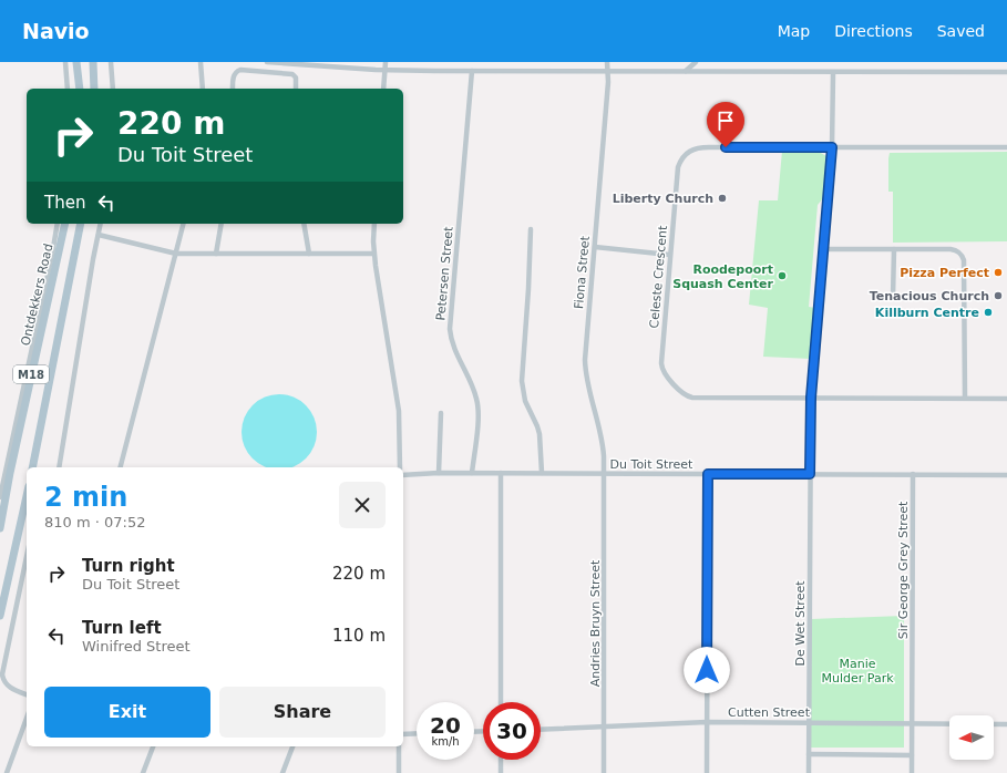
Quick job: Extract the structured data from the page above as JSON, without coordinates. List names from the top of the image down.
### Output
{
  "streets": {
    "main road": ["Ontdekkers Road", "M18"],
    "street": [
      "Fiona Street",
      "Petersen Street",
      "Celeste Crescent",
      "Du Toit Street",
      "Sir George Grey Street",
      "Andries Bruyn Street",
      "De Wet Street",
      "Cutten Street"
    ]
  },
  "crossings": [
    ["Fiona Street", "Du Toit Street"],
    ["Fiona Street", "Andries Bruyn Street"],
    ["Petersen Street", "Du Toit Street"],
    ["Celeste Crescent", "De Wet Street"],
    ["Du Toit Street", "Sir George Grey Street"],
    ["Du Toit Street", "Andries Bruyn Street"],
    ["Du Toit Street", "De Wet Street"],
    ["Sir George Grey Street", "Cutten Street"],
    ["Andries Bruyn Street", "Cutten Street"],
    ["De Wet Street", "Cutten Street"]
  ],
  "parks": ["Manie Mulder Park"],
  "places": [
    "Liberty Church",
    "Pizza Perfect",
    "Roodepoort Squash Center",
    "Tenacious Church",
    "Killburn Centre"
  ],
  "north": "left",
  "page": {
    "header": "Navio",
    "nav": ["Map", "Directions", "Saved"],
    "turn": ["220 m", "Du Toit Street"],
    "then": "Then",
    "heading": ["2 min", "810 m · 07:52"],
    "list": [
      {
        "name": "Turn right",
        "note": "Du Toit Street",
        "value": "220 m"
      },
      {
        "name": "Turn left",
        "note": "Winifred Street",
        "value": "110 m"
      }
    ],
    "buttons": ["Exit", "Share"],
    "speed": "20 km/h",
    "limit": "30"
  }
}
